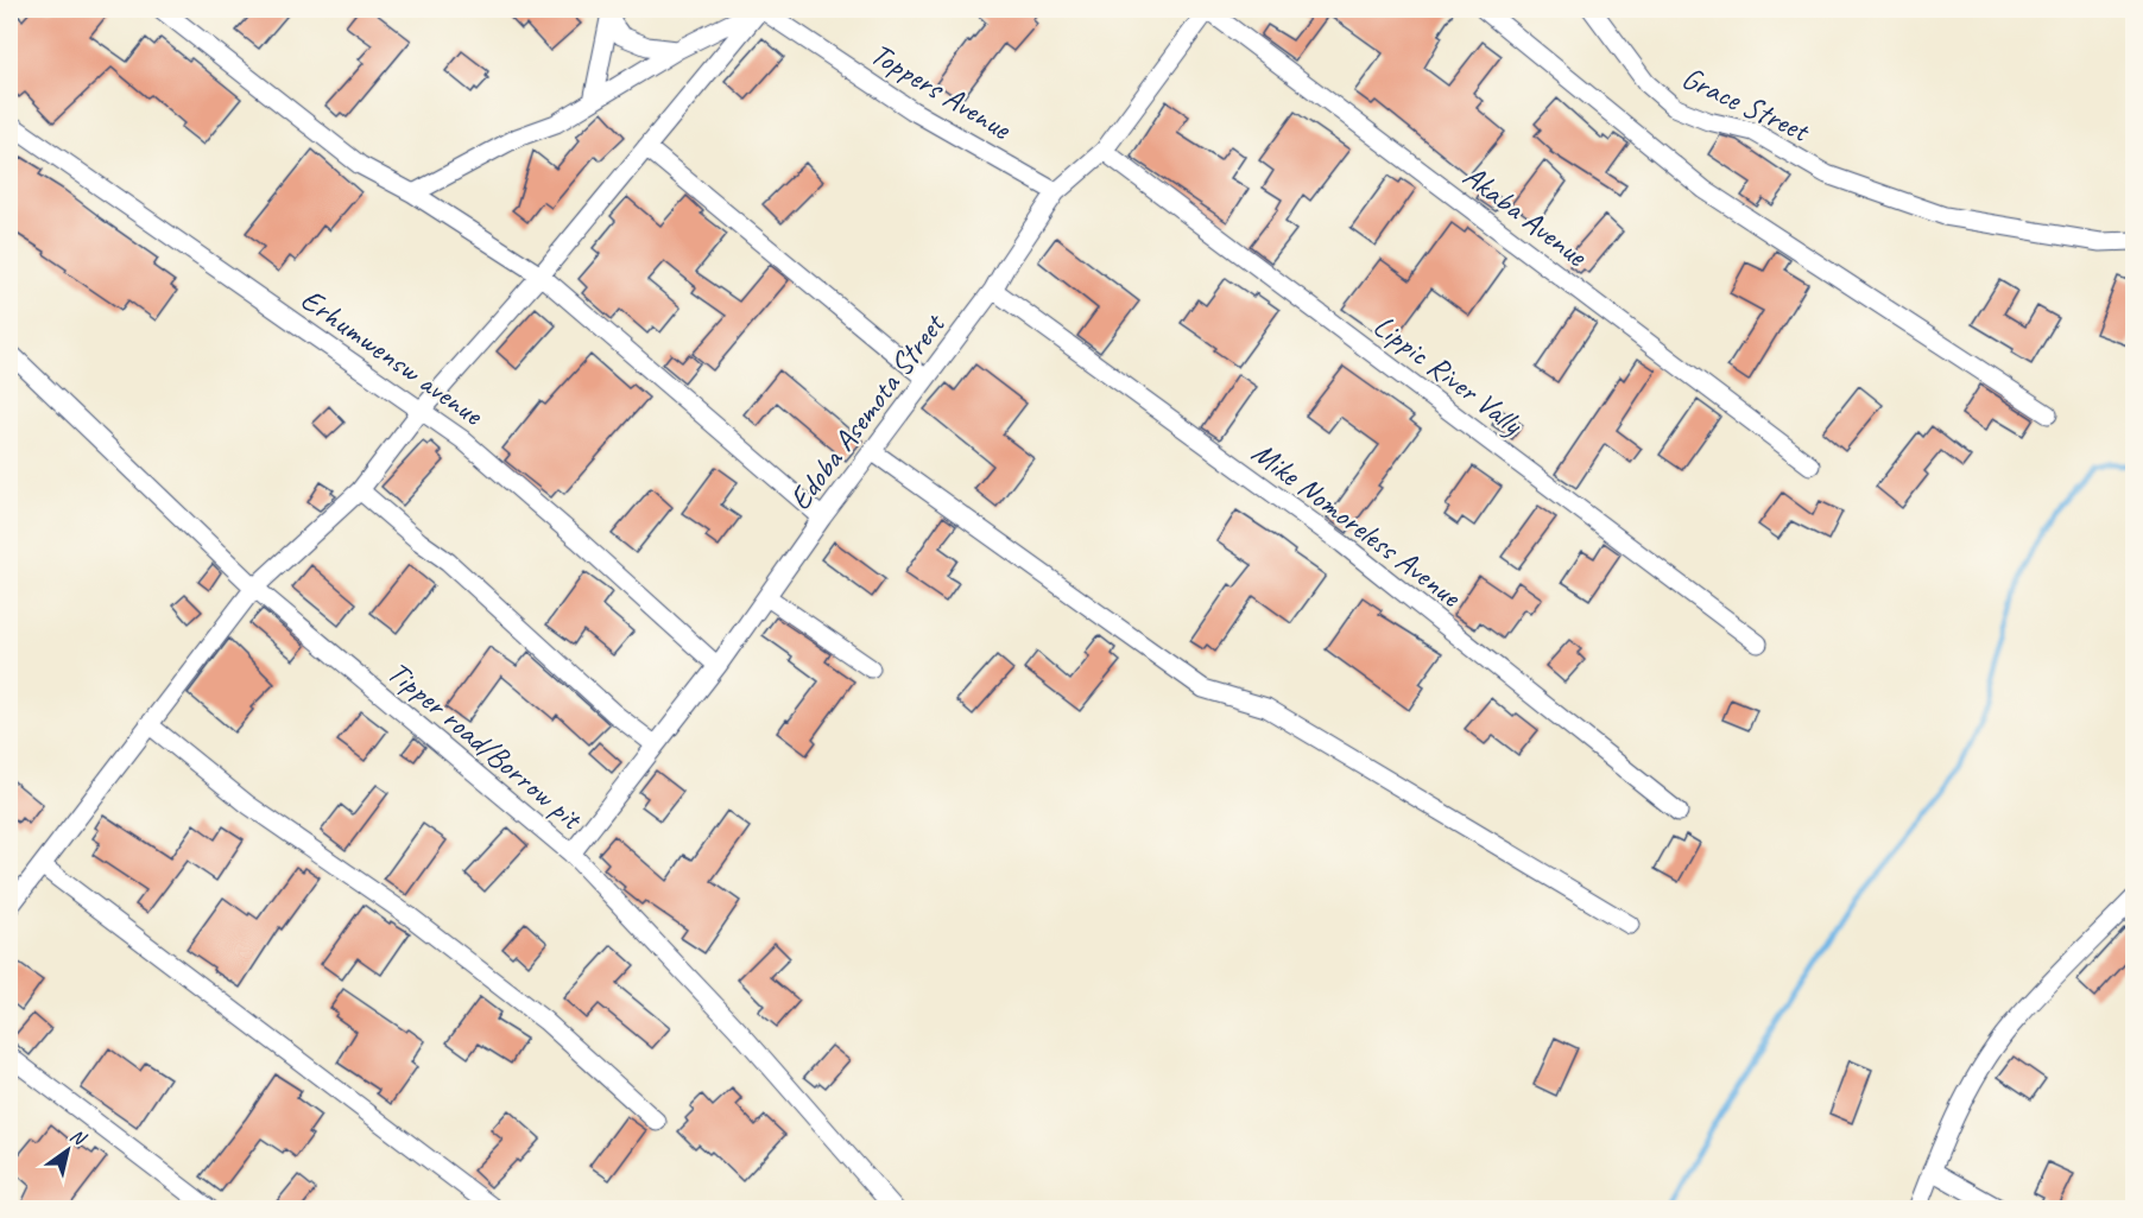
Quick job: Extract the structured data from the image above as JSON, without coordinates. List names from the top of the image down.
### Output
{
  "streets": {
    "street": [
      "Toppers Avenue",
      "Grace Street",
      "Akaba Avenue",
      "Erhumwensw avenue",
      "Lippic River Vally",
      "Edoba Asemota Street",
      "Mike Nomoreless Avenue",
      "Tipper road/Borrow pit"
    ]
  },
  "crossings": [
    ["Toppers Avenue", "Edoba Asemota Street"],
    ["Akaba Avenue", "Edoba Asemota Street"],
    ["Erhumwensw avenue", "Edoba Asemota Street"],
    ["Lippic River Vally", "Edoba Asemota Street"],
    ["Edoba Asemota Street", "Mike Nomoreless Avenue"],
    ["Edoba Asemota Street", "Tipper road/Borrow pit"]
  ],
  "north": "top right"
}
